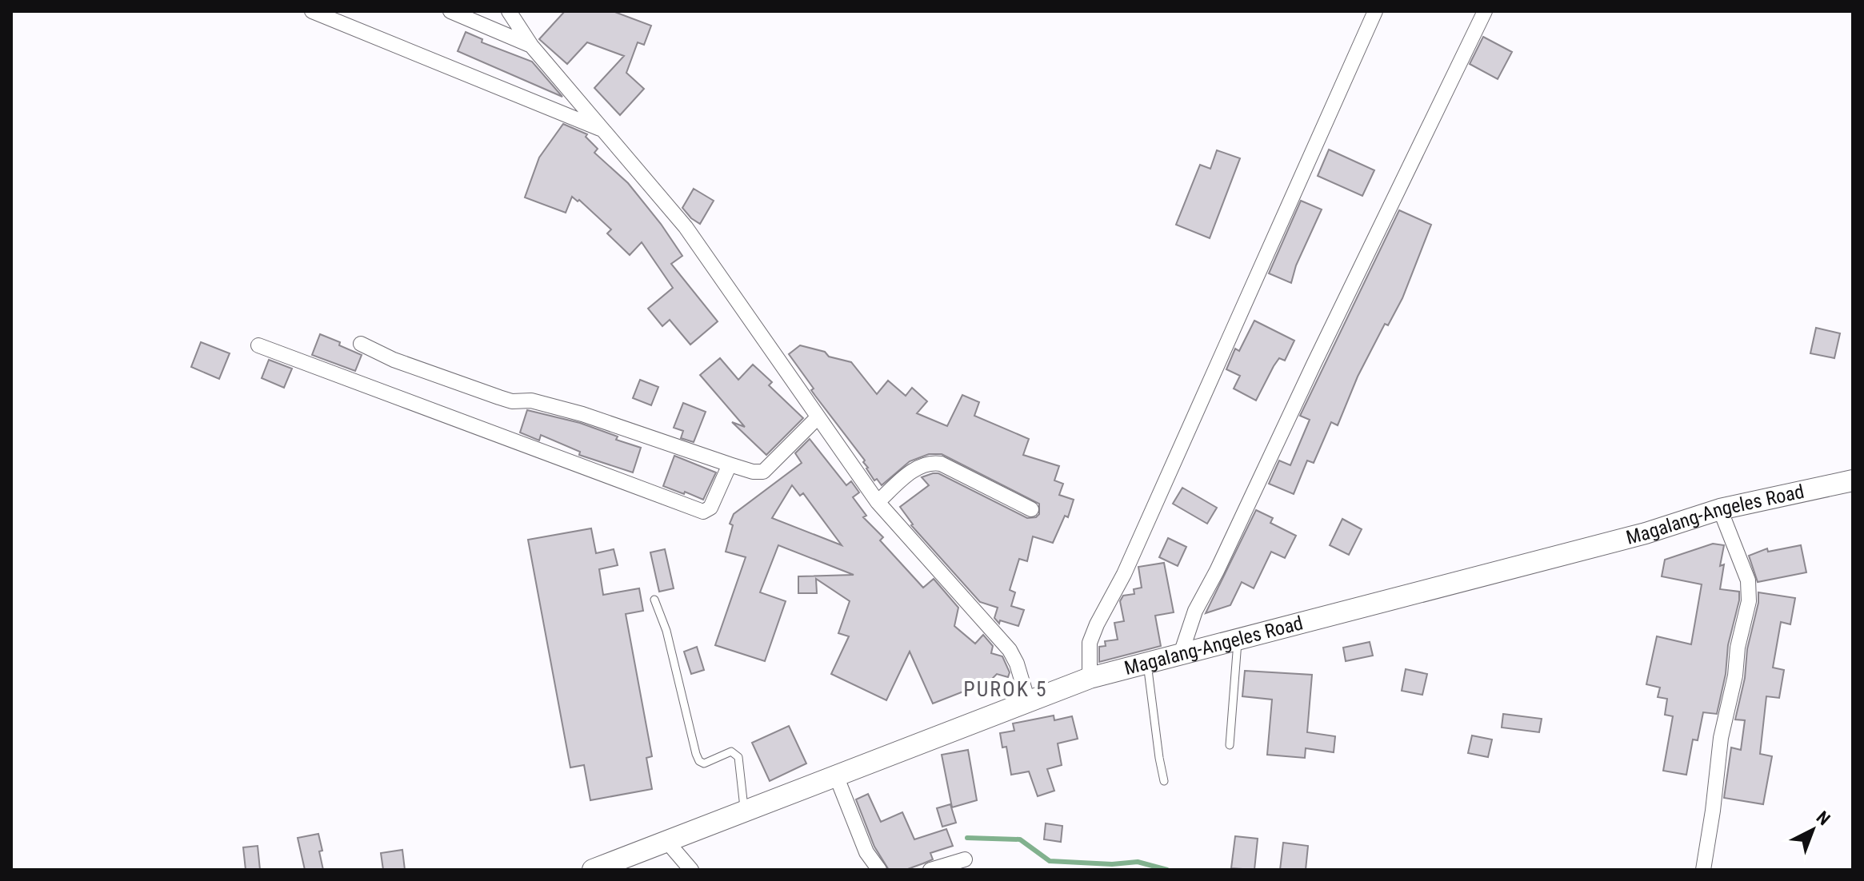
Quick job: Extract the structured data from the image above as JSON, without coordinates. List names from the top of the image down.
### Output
{
  "streets": {
    "main road": ["Magalang-Angeles Road"]
  },
  "districts": ["PUROK 5"],
  "north": "top right"
}
